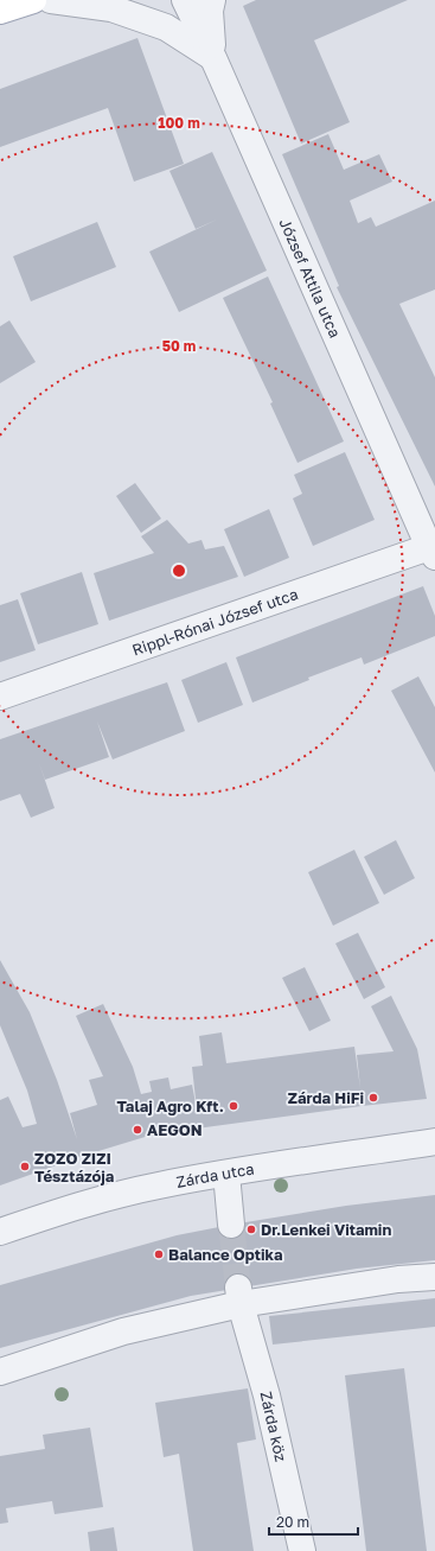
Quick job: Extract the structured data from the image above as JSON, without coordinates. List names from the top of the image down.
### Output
{
  "streets": {
    "street": [
      "József Attila utca",
      "Rippl-Rónai József utca",
      "Zárda utca",
      "Zárda köz"
    ]
  },
  "crossings": [
    ["József Attila utca", "Rippl-Rónai József utca"]
  ],
  "places": [
    "Zárda HiFi",
    "Talaj Agro Kft.",
    "AEGON",
    "ZOZO ZIZI Tésztázója",
    "Dr.Lenkei Vitamin",
    "Balance Optika"
  ],
  "scale_bar": "20 m",
  "rings": ["100 m", "50 m"]
}
